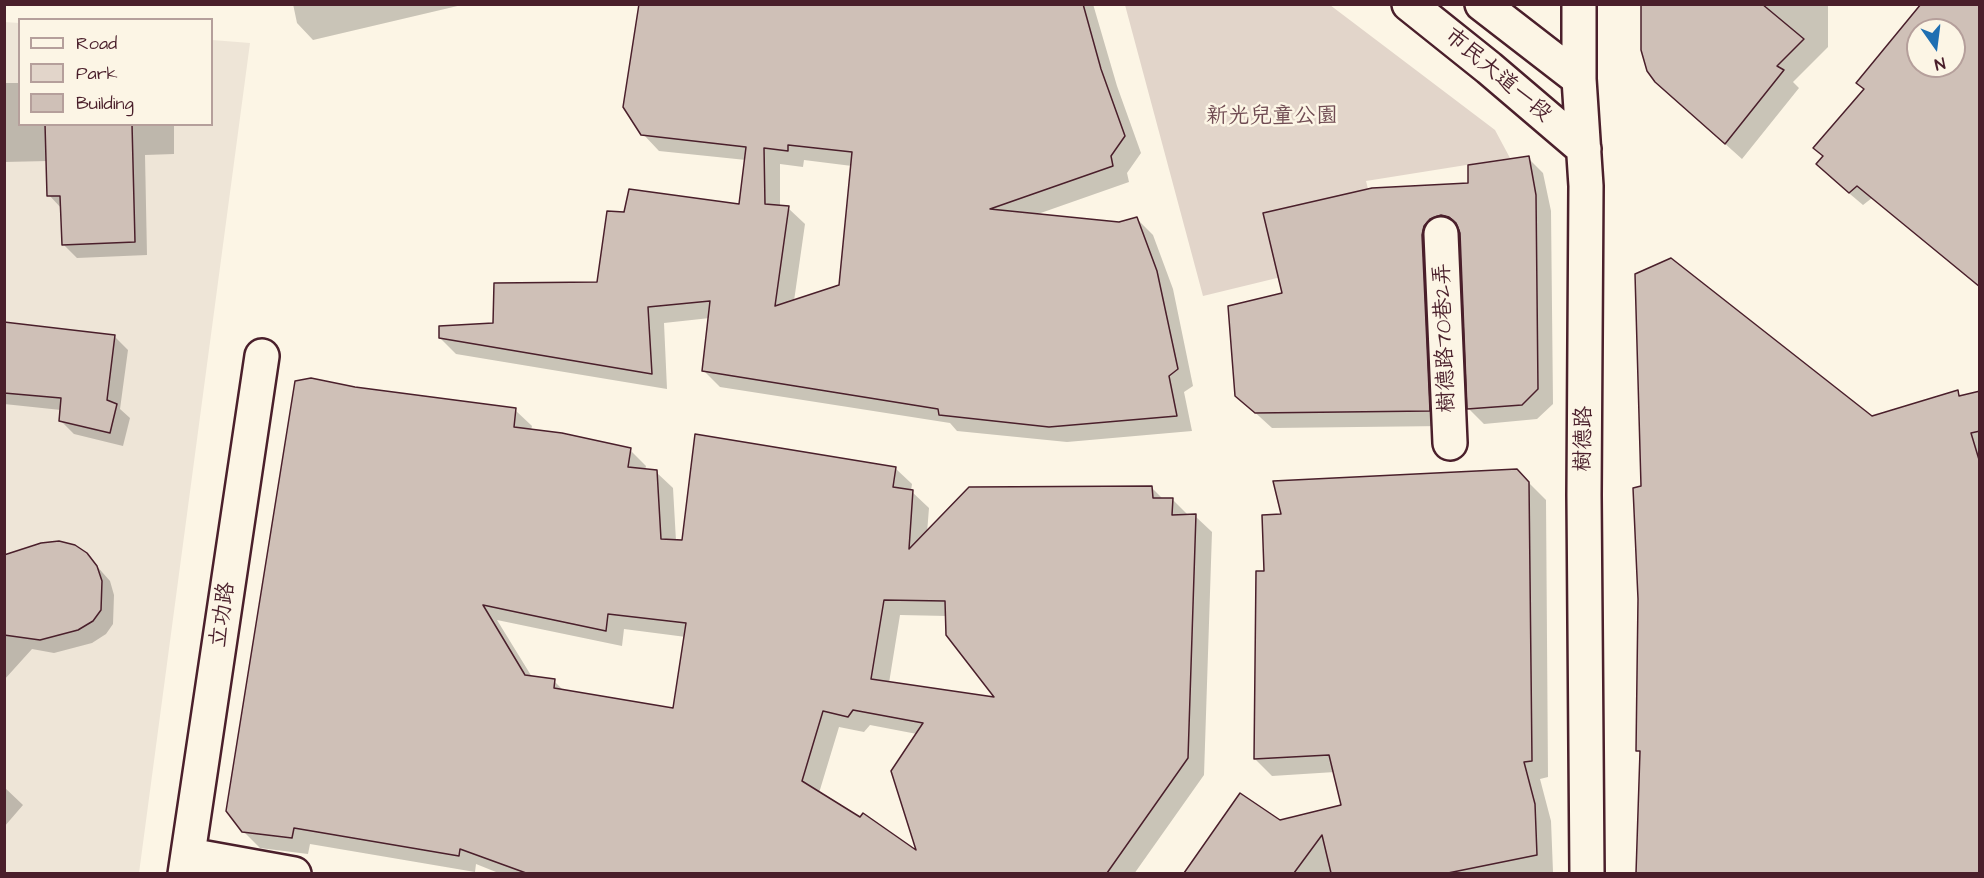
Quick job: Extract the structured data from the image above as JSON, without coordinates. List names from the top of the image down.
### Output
{
  "streets": {
    "street": [
      "市民大道一段",
      "樹德路70巷2弄",
      "樹德路",
      "立功路"
    ]
  },
  "crossings": [
    ["市民大道一段", "樹德路"]
  ],
  "parks": ["新光兒童公園"],
  "legend": ["Road", "Park", "Building"],
  "north": "bottom"
}
